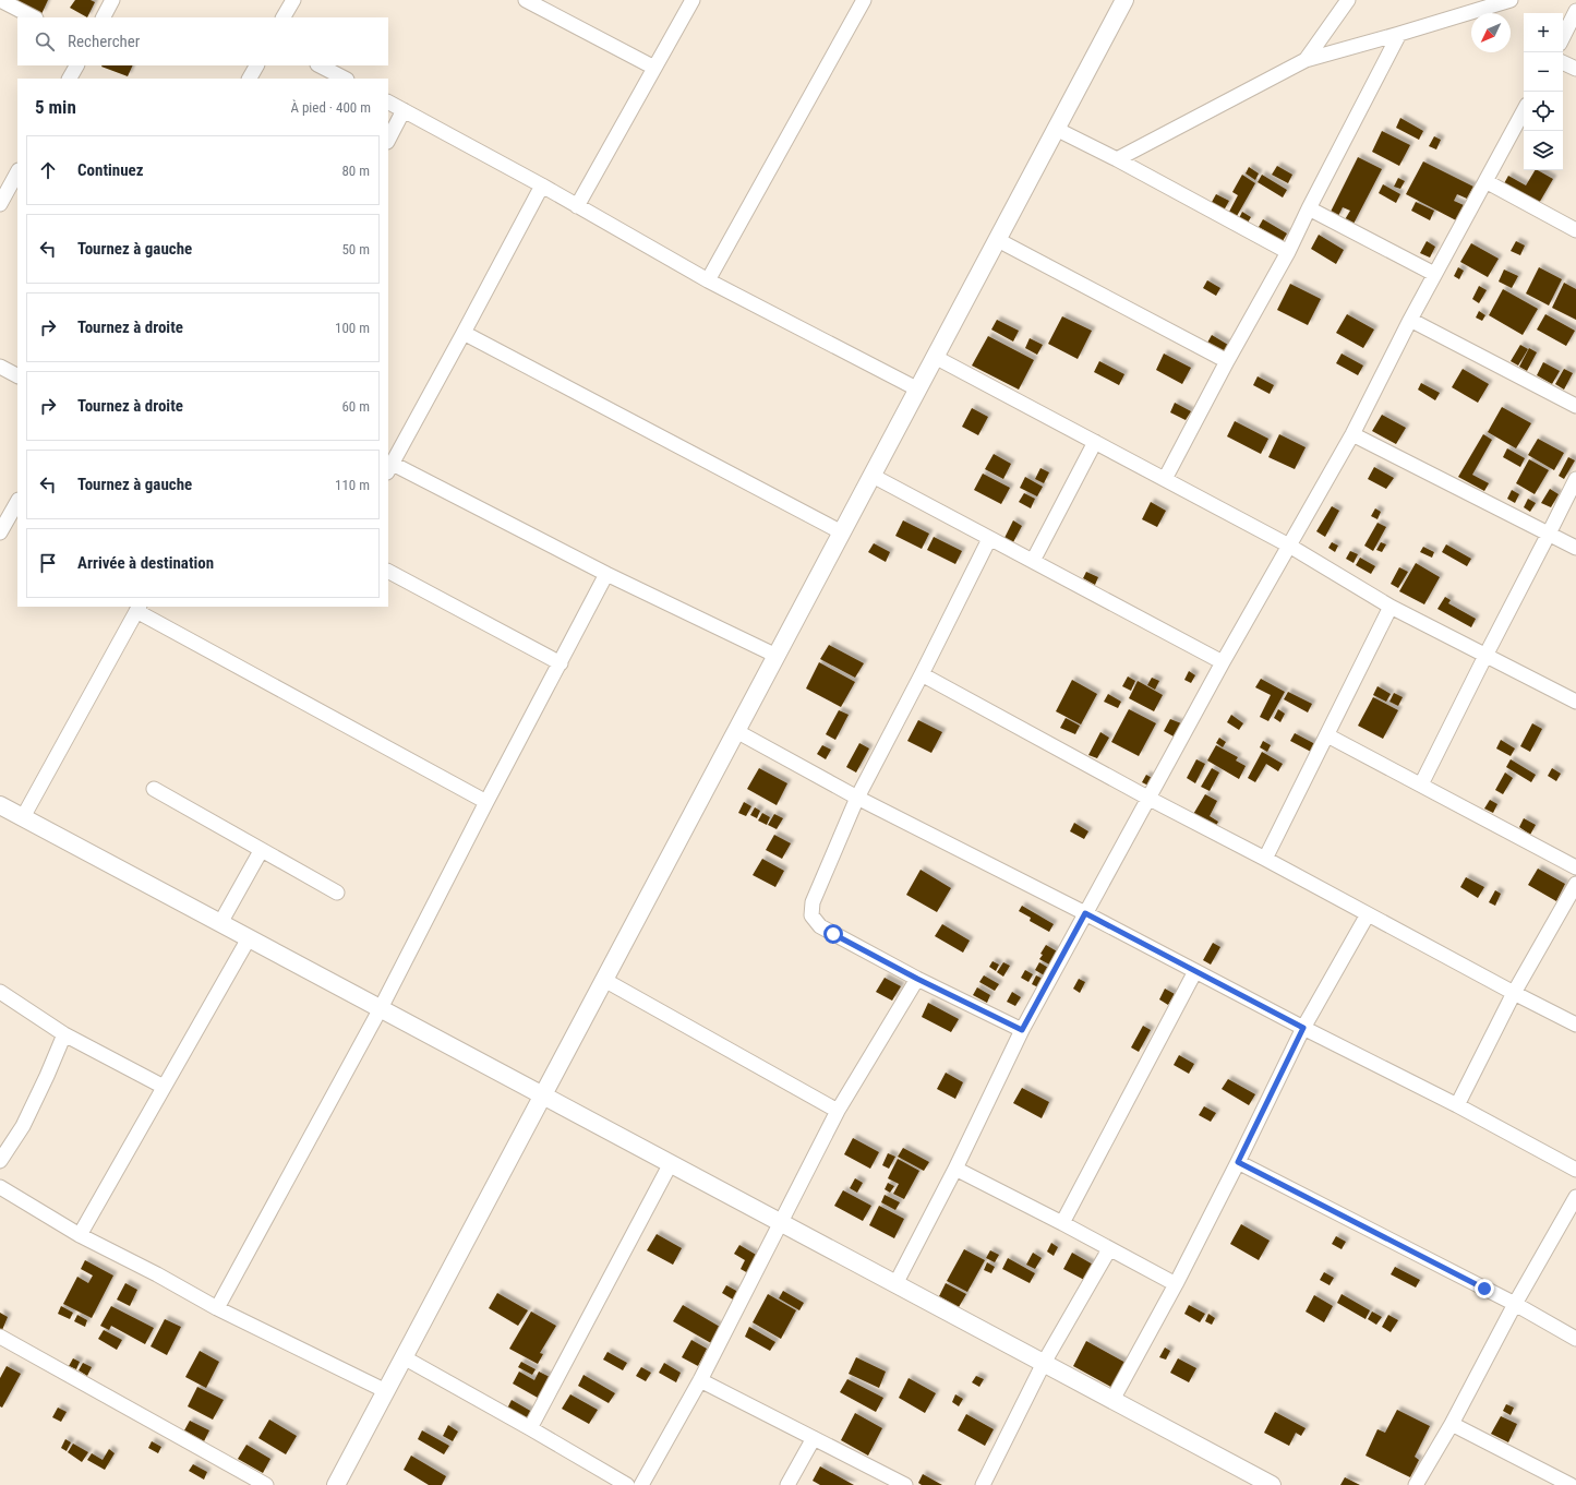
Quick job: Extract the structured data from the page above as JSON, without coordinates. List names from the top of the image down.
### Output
{
  "north": "bottom left",
  "page": {
    "map_buttons": ["+", "−"],
    "search": "Rechercher",
    "heading": ["5 min", "À pied · 400 m"],
    "list": [
      ["Continuez", "80 m"],
      ["Tournez à gauche", "50 m"],
      ["Tournez à droite", "100 m"],
      ["Tournez à droite", "60 m"],
      ["Tournez à gauche", "110 m"],
      "Arrivée à destination"
    ]
  }
}
